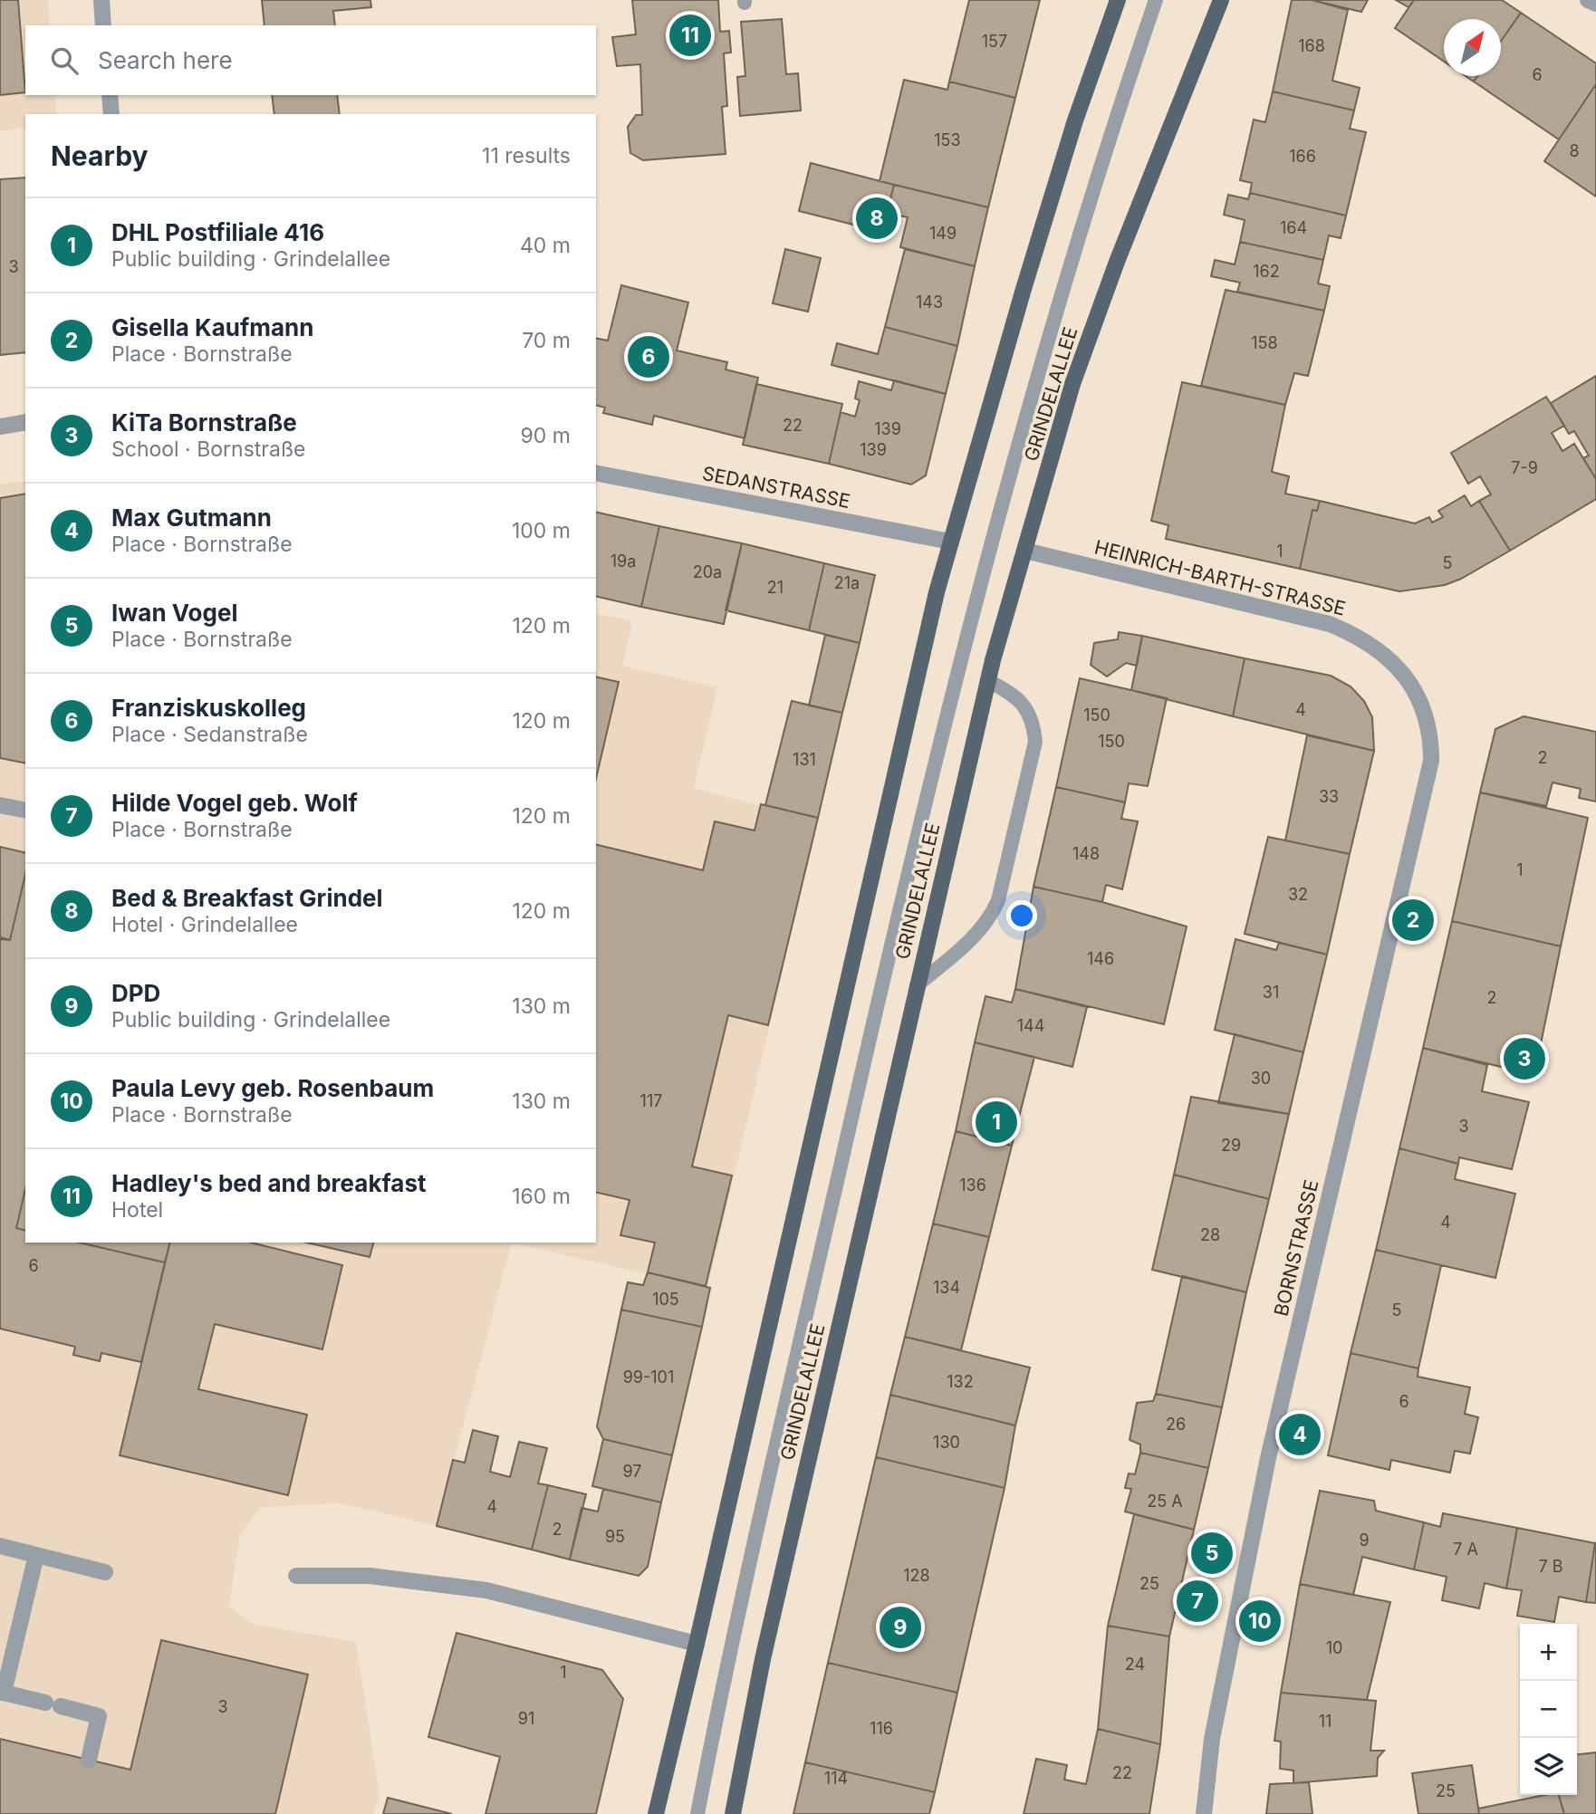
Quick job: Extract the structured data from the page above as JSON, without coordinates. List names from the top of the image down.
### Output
{
  "streets": {
    "main road": ["GRINDELALLEE"],
    "street": ["SEDANSTRASSE", "HEINRICH-BARTH-STRASSE", "BORNSTRASSE"]
  },
  "crossings": [
    ["GRINDELALLEE", "HEINRICH-BARTH-STRASSE"],
    ["HEINRICH-BARTH-STRASSE", "BORNSTRASSE"]
  ],
  "house_numbers": [
    "157",
    "168",
    "6",
    "153",
    "8",
    "166",
    "164",
    "149",
    "3",
    "162",
    "143",
    "158",
    "22",
    "139",
    "139",
    "7-9",
    "1",
    "19a",
    "5",
    "20a",
    "21a",
    "21",
    "4",
    "150",
    "150",
    "2",
    "131",
    "33",
    "148",
    "1",
    "32",
    "146",
    "31",
    "2",
    "144",
    "30",
    "117",
    "3",
    "29",
    "136",
    "4",
    "28",
    "6",
    "134",
    "105",
    "5",
    "99-101",
    "132",
    "6",
    "26",
    "130",
    "97",
    "25 A",
    "4",
    "2",
    "95",
    "9",
    "7 A",
    "7 B",
    "128",
    "25",
    "10",
    "24",
    "1",
    "3",
    "91",
    "11",
    "116",
    "22",
    "114",
    "25"
  ],
  "north": "top right",
  "page": {
    "pins": [
      "11",
      "8",
      "6",
      "2",
      "3",
      "1",
      "4",
      "5",
      "7",
      "10",
      "9"
    ],
    "search": "Search here",
    "heading": ["Nearby", "11 results"],
    "list": [
      {
        "mark": "1",
        "name": "DHL Postfiliale 416",
        "note": "Public building · Grindelallee",
        "value": "40 m"
      },
      {
        "mark": "2",
        "name": "Gisella Kaufmann",
        "note": "Place · Bornstraße",
        "value": "70 m"
      },
      {
        "mark": "3",
        "name": "KiTa Bornstraße",
        "note": "School · Bornstraße",
        "value": "90 m"
      },
      {
        "mark": "4",
        "name": "Max Gutmann",
        "note": "Place · Bornstraße",
        "value": "100 m"
      },
      {
        "mark": "5",
        "name": "Iwan Vogel",
        "note": "Place · Bornstraße",
        "value": "120 m"
      },
      {
        "mark": "6",
        "name": "Franziskuskolleg",
        "note": "Place · Sedanstraße",
        "value": "120 m"
      },
      {
        "mark": "7",
        "name": "Hilde Vogel geb. Wolf",
        "note": "Place · Bornstraße",
        "value": "120 m"
      },
      {
        "mark": "8",
        "name": "Bed & Breakfast Grindel",
        "note": "Hotel · Grindelallee",
        "value": "120 m"
      },
      {
        "mark": "9",
        "name": "DPD",
        "note": "Public building · Grindelallee",
        "value": "130 m"
      },
      {
        "mark": "10",
        "name": "Paula Levy geb. Rosenbaum",
        "note": "Place · Bornstraße",
        "value": "130 m"
      },
      {
        "mark": "11",
        "name": "Hadley's bed and breakfast",
        "note": "Hotel",
        "value": "160 m"
      }
    ],
    "map_buttons": ["+", "−"]
  }
}
